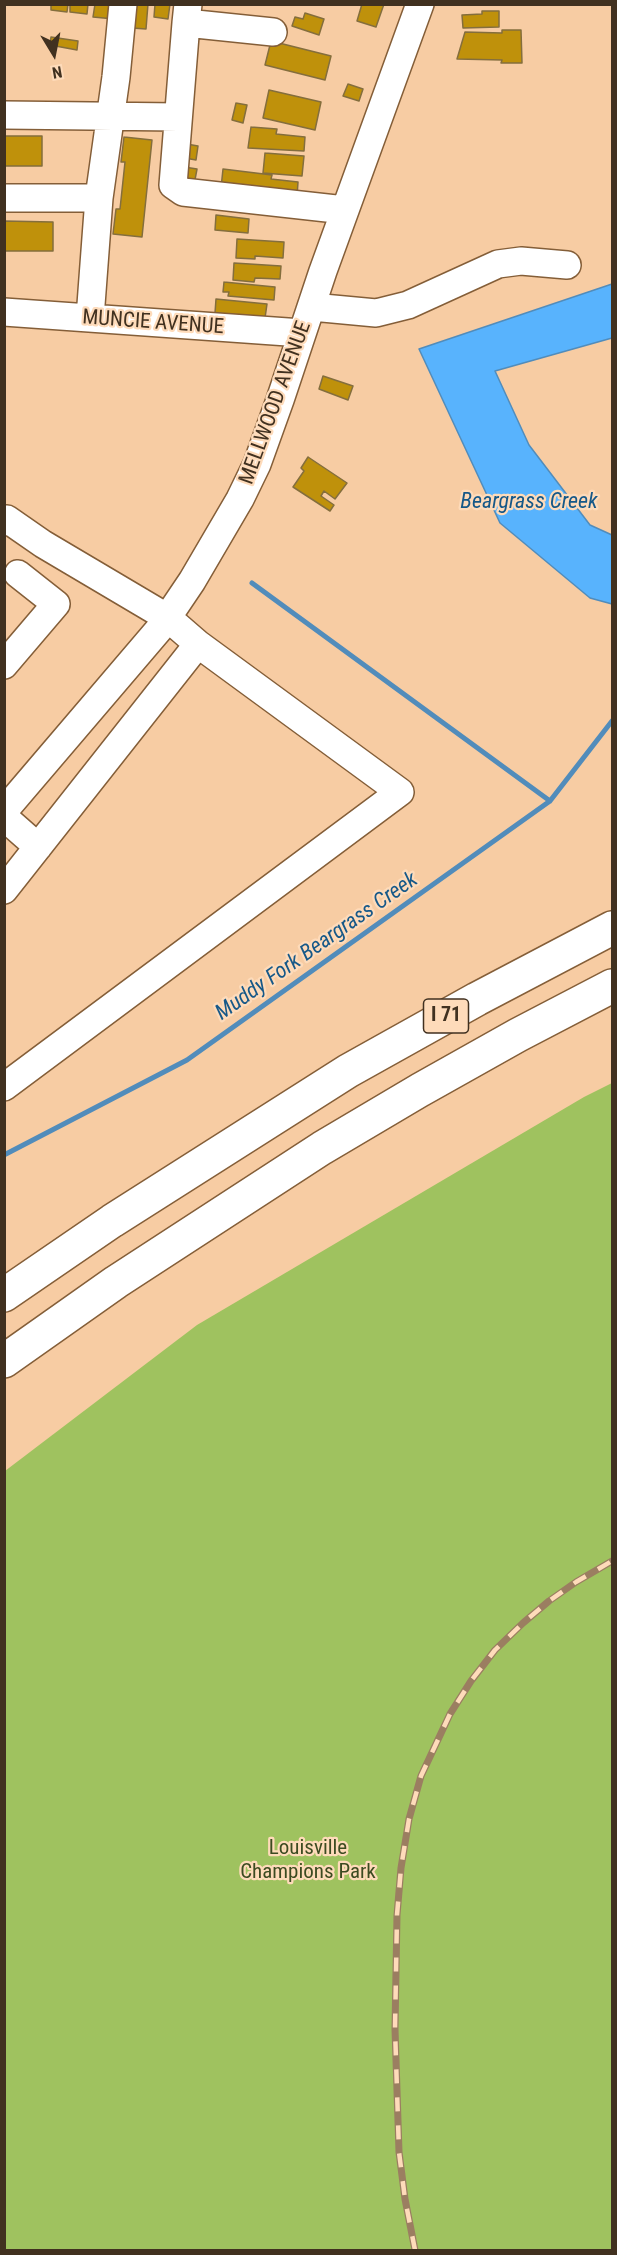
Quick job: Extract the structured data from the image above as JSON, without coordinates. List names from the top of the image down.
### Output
{
  "streets": {
    "highway": ["I 71"],
    "street": ["MUNCIE AVENUE", "MELLWOOD AVENUE"]
  },
  "crossings": [
    ["MUNCIE AVENUE", "MELLWOOD AVENUE"]
  ],
  "water": ["Beargrass Creek", "Muddy Fork Beargrass Creek"],
  "parks": ["Louisville Champions Park"],
  "north": "bottom"
}
